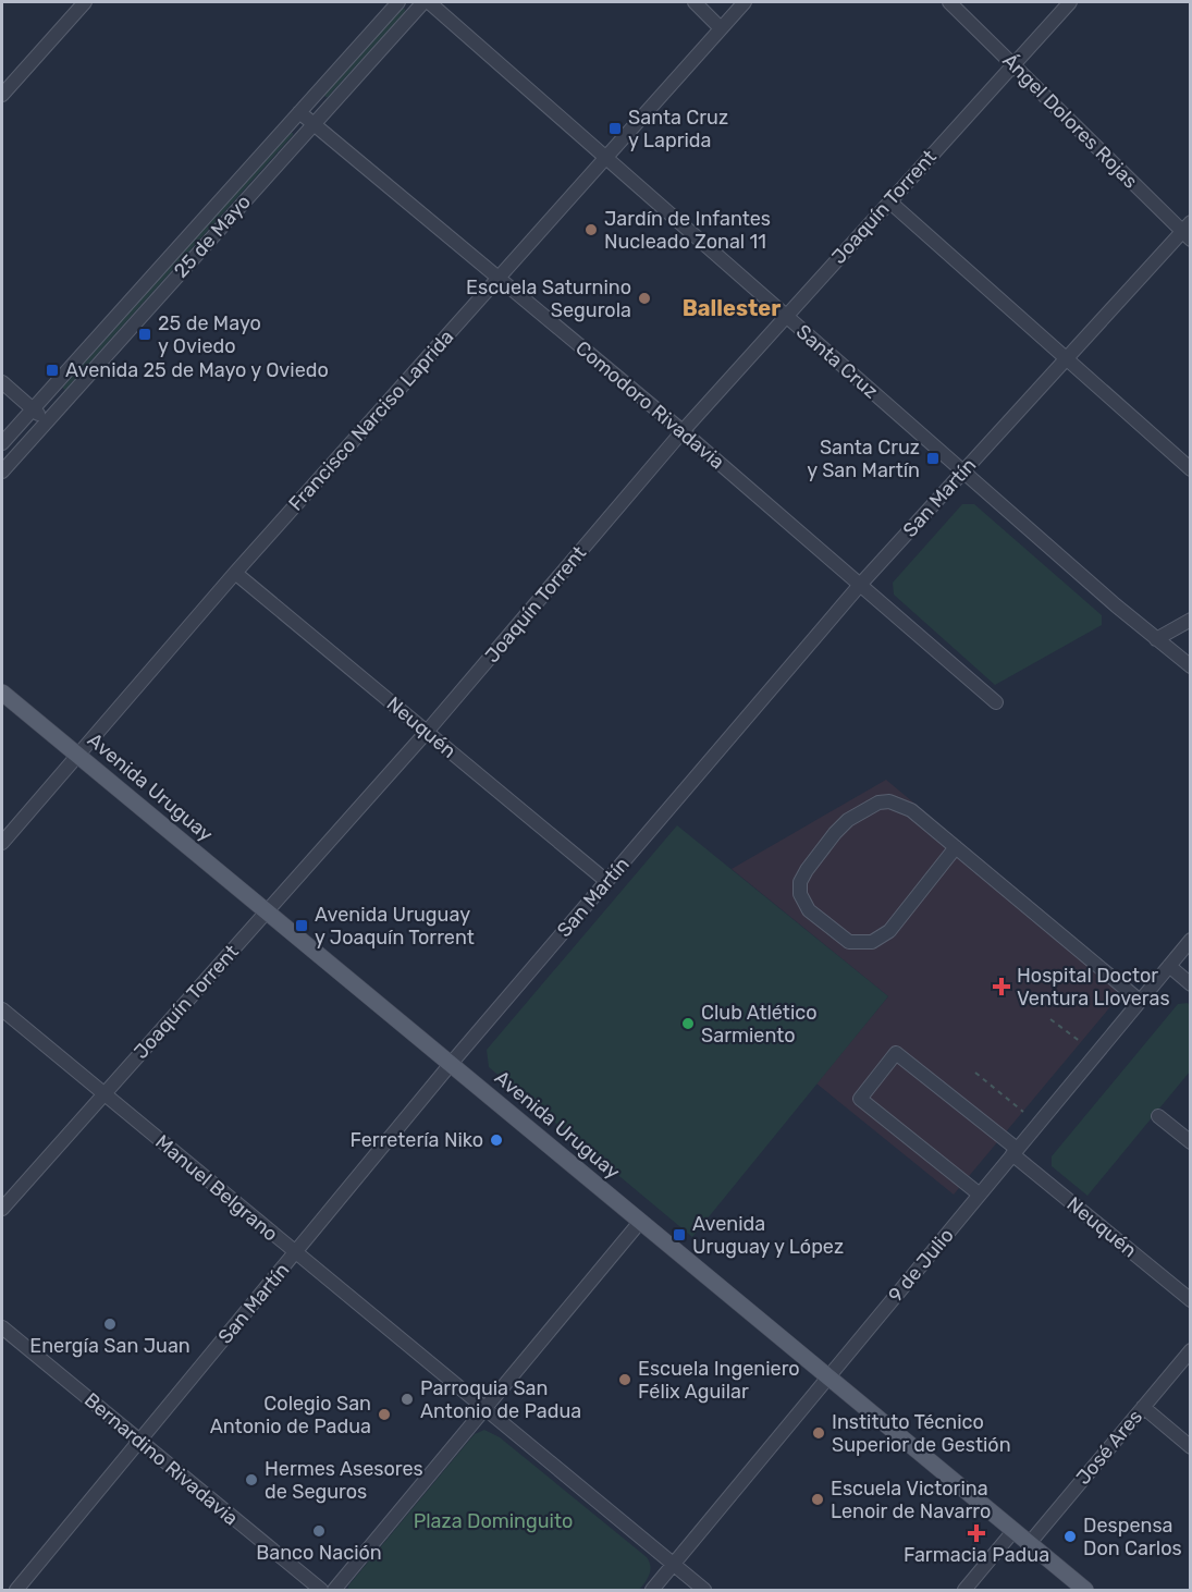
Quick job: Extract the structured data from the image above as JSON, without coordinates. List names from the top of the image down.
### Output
{
  "streets": {
    "main road": ["Avenida Uruguay"],
    "street": [
      "Ángel Dolores Rojas",
      "Joaquín Torrent",
      "25 de Mayo",
      "Santa Cruz",
      "Comodoro Rivadavia",
      "Francisco Narciso Laprida",
      "San Martín",
      "Neuquén",
      "Manuel Belgrano",
      "9 de Julio",
      "José Ares",
      "Bernardino Rivadavia"
    ]
  },
  "crossings": [
    ["Ángel Dolores Rojas", "Joaquín Torrent"],
    ["Ángel Dolores Rojas", "San Martín"],
    ["Joaquín Torrent", "Santa Cruz"],
    ["Joaquín Torrent", "Comodoro Rivadavia"],
    ["Joaquín Torrent", "Neuquén"],
    ["Joaquín Torrent", "Avenida Uruguay"],
    ["Joaquín Torrent", "Manuel Belgrano"],
    ["25 de Mayo", "Comodoro Rivadavia"],
    ["Santa Cruz", "Francisco Narciso Laprida"],
    ["Santa Cruz", "San Martín"],
    ["Comodoro Rivadavia", "Francisco Narciso Laprida"],
    ["Comodoro Rivadavia", "San Martín"],
    ["Francisco Narciso Laprida", "Neuquén"],
    ["Francisco Narciso Laprida", "Avenida Uruguay"],
    ["San Martín", "Neuquén"],
    ["San Martín", "Avenida Uruguay"],
    ["San Martín", "Manuel Belgrano"],
    ["San Martín", "Bernardino Rivadavia"],
    ["Neuquén", "9 de Julio"],
    ["Avenida Uruguay", "9 de Julio"],
    ["Avenida Uruguay", "José Ares"],
    ["Manuel Belgrano", "9 de Julio"]
  ],
  "districts": ["Ballester"],
  "parks": ["Plaza Dominguito"],
  "places": {
    "transit": [
      "Santa Cruz y Laprida",
      "25 de Mayo y Oviedo",
      "Avenida 25 de Mayo y Oviedo",
      "Santa Cruz y San Martín",
      "Avenida Uruguay y Joaquín Torrent",
      "Avenida Uruguay y López"
    ],
    "other": [
      "Jardín de Infantes Nucleado Zonal 11",
      "Escuela Saturnino Segurola",
      "Club Atlético Sarmiento",
      "Ferretería Niko",
      "Energía San Juan",
      "Escuela Ingeniero Félix Aguilar",
      "Parroquia San Antonio de Padua",
      "Colegio San Antonio de Padua",
      "Instituto Técnico Superior de Gestión",
      "Hermes Asesores de Seguros",
      "Escuela Victorina Lenoir de Navarro",
      "Banco Nación",
      "Despensa Don Carlos"
    ],
    "health": ["Hospital Doctor Ventura Lloveras", "Farmacia Padua"]
  }
}
